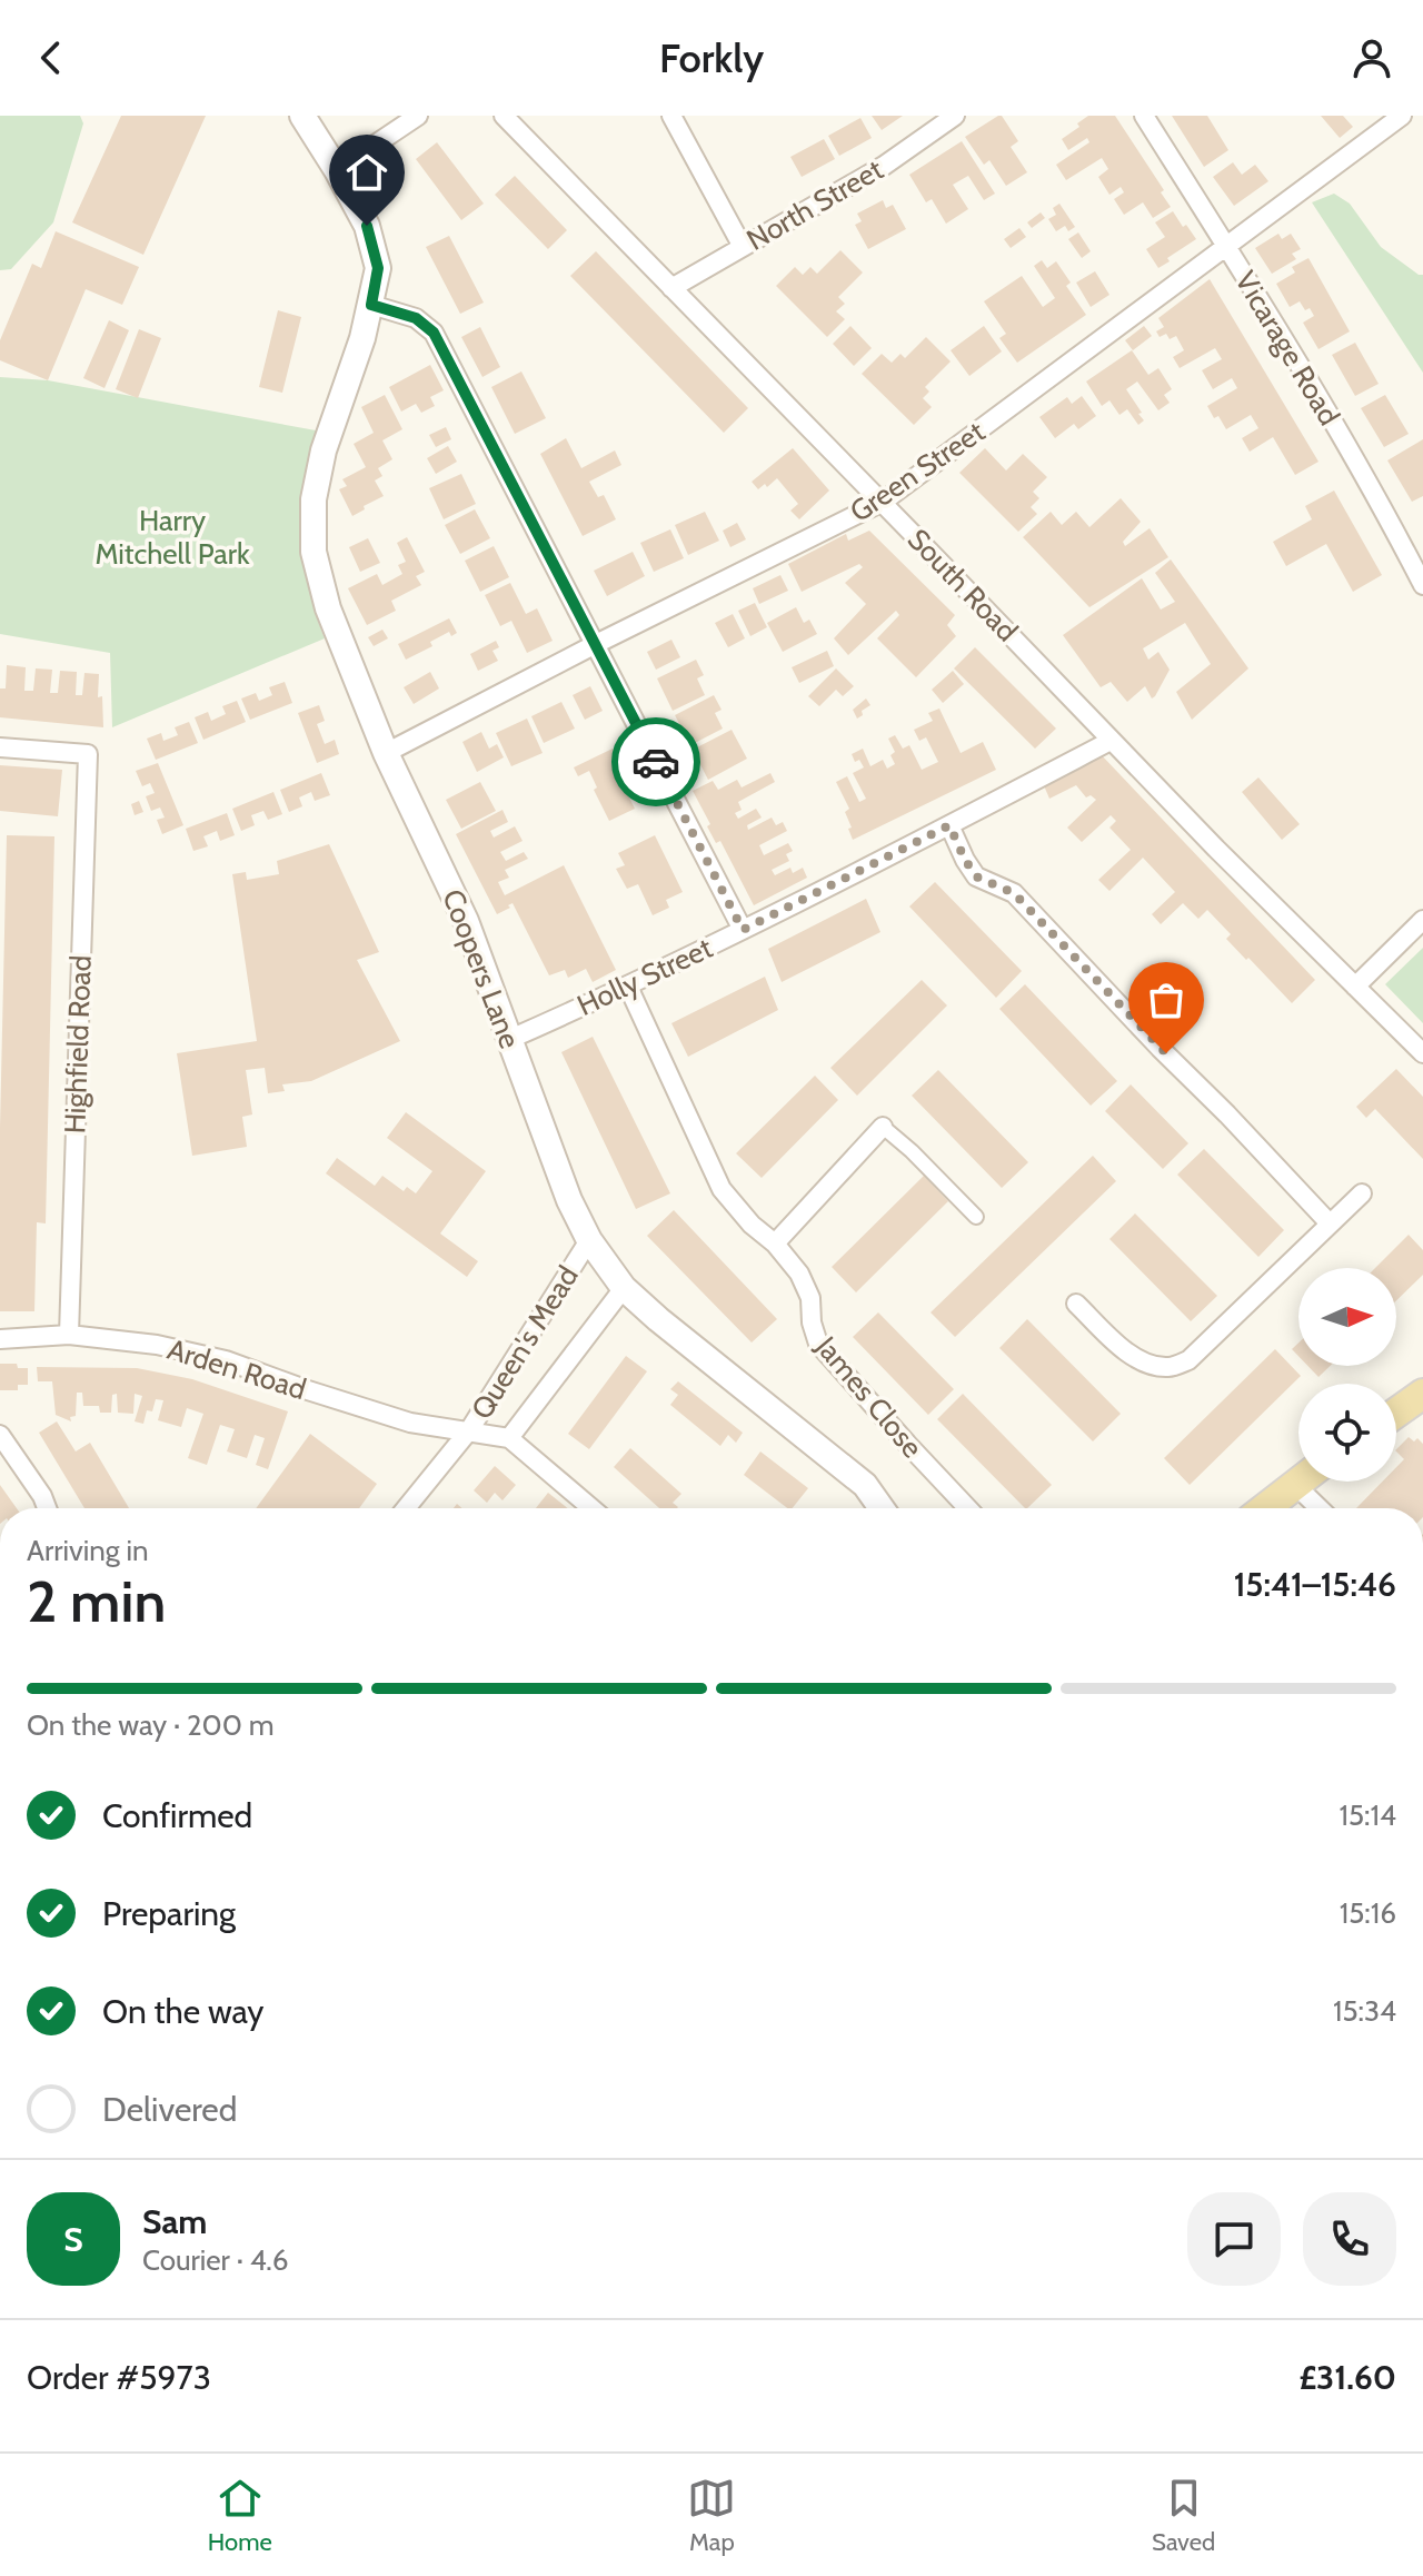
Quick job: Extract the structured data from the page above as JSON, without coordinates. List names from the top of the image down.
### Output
{
  "streets": {
    "street": [
      "North Street",
      "Vicarage Road",
      "Green Street",
      "South Road",
      "Coopers Lane",
      "Holly Street",
      "Highfield Road",
      "Queen's Mead",
      "Arden Road",
      "James Close"
    ]
  },
  "crossings": [
    ["North Street", "South Road"],
    ["Vicarage Road", "Green Street"],
    ["Green Street", "South Road"],
    ["Green Street", "Coopers Lane"],
    ["South Road", "Holly Street"],
    ["Coopers Lane", "Holly Street"],
    ["Coopers Lane", "Queen's Mead"],
    ["Holly Street", "James Close"],
    ["Highfield Road", "Arden Road"],
    ["Queen's Mead", "Arden Road"]
  ],
  "parks": ["Harry Mitchell Park"],
  "north": "right",
  "page": {
    "header": "Forkly",
    "heading": ["2 min", "Arriving in", "15:41–15:46"],
    "panel": [
      "Sam",
      "Courier · 4.6",
      "Order #5973",
      "£31.60"
    ],
    "bar": "On the way · 200 m",
    "list": [
      ["Confirmed", "15:14"],
      ["Preparing", "15:16"],
      ["On the way", "15:34"],
      "Delivered"
    ],
    "round": "S",
    "tabs": ["Home", "Map", "Saved"]
  }
}
